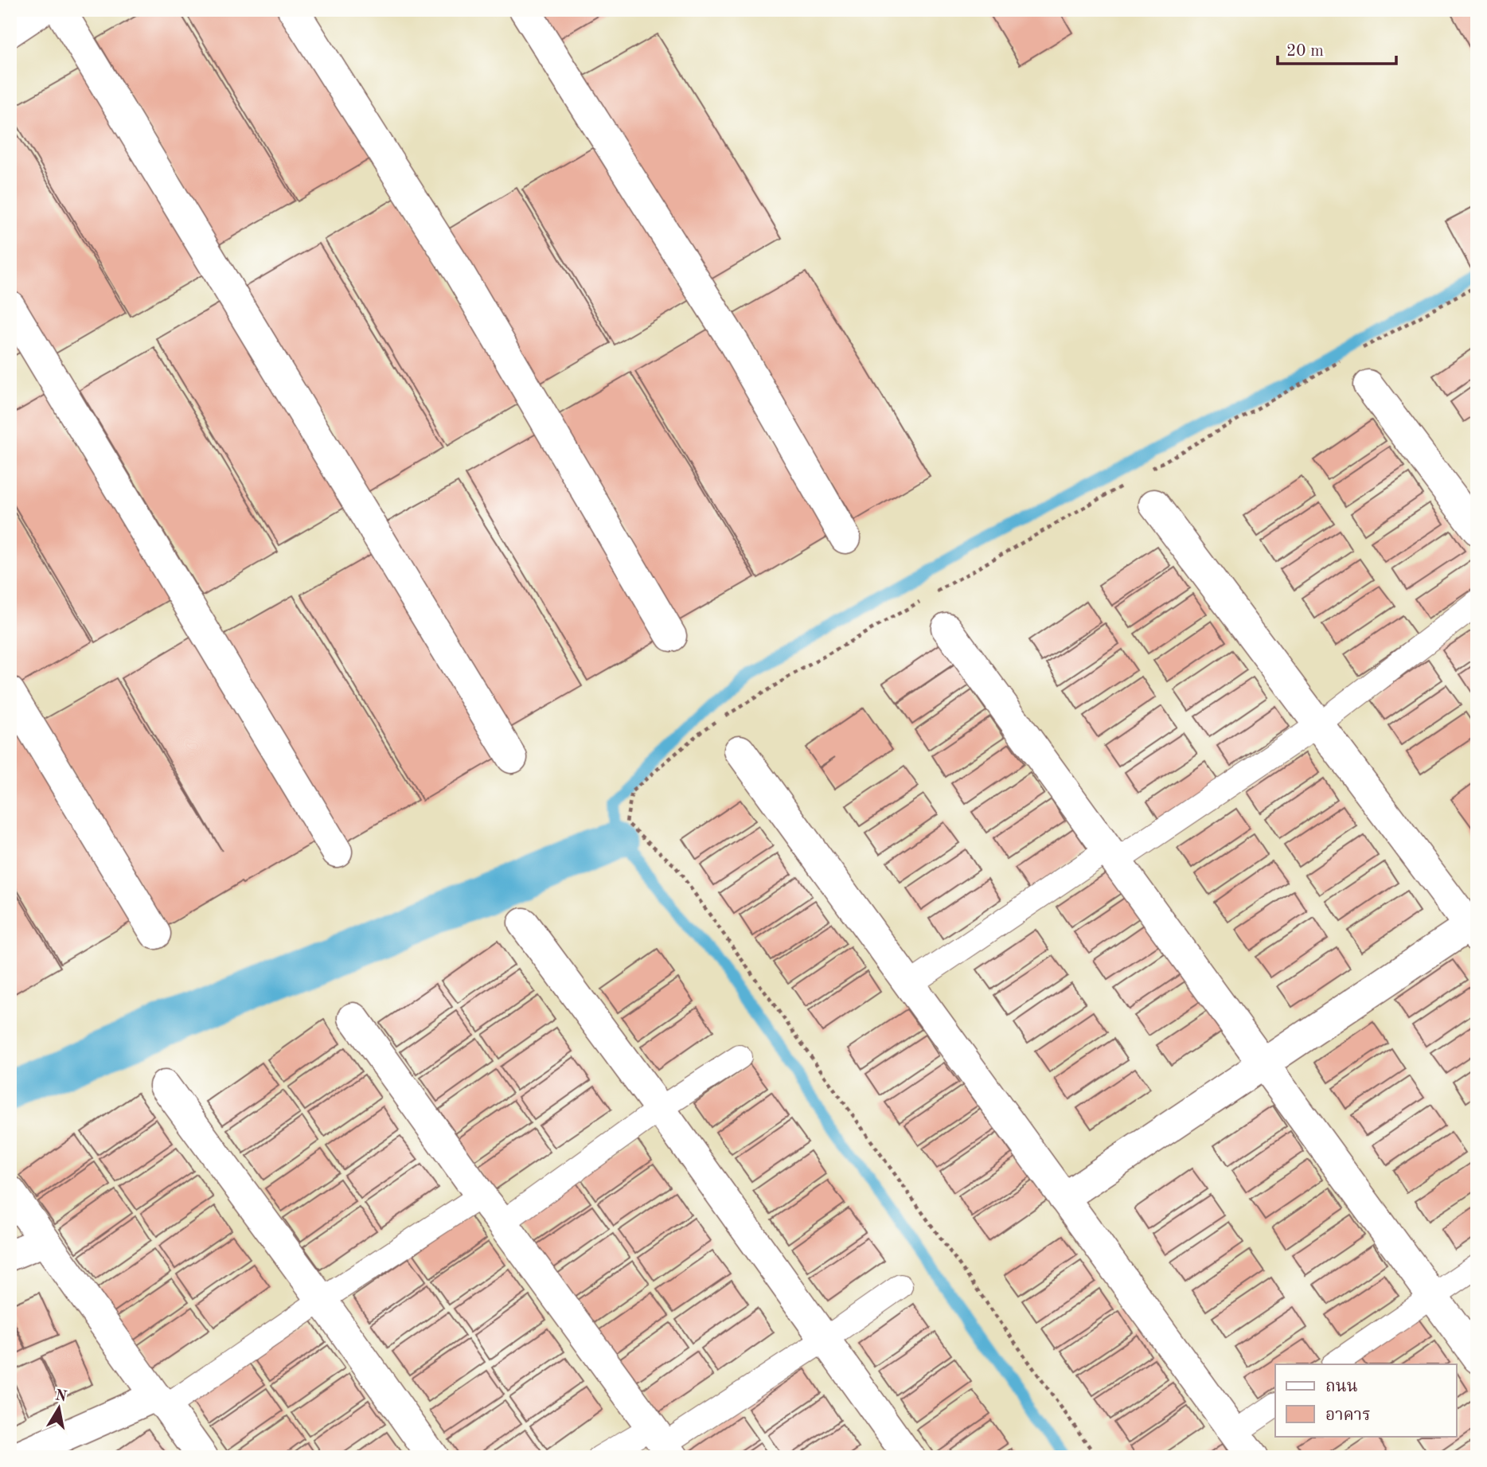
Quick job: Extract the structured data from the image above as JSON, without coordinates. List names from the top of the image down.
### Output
{
  "legend": ["ถนน", "อาคาร"],
  "scale_bar": "20 m",
  "north": "top"
}
